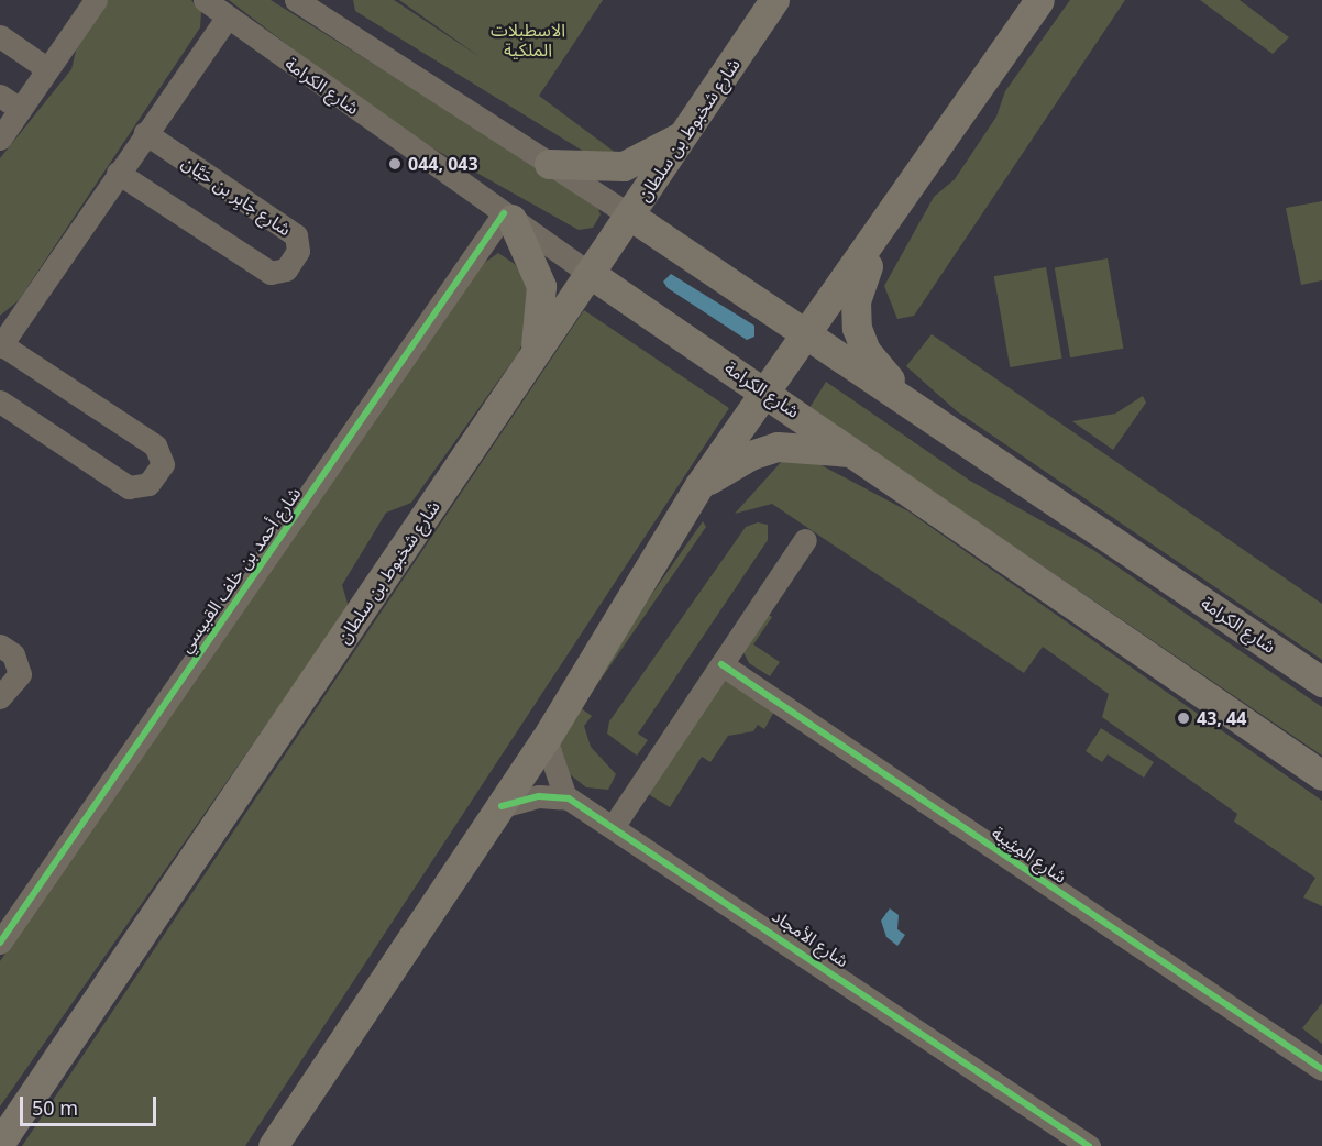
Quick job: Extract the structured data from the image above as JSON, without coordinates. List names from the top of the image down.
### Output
{
  "streets": {
    "main road": ["شارع الكرامة", "شارع شخبوط بن سلطان"],
    "street": [
      "شارع جَابِر بن حَيَّان",
      "شارع أحمد بن خلف القبيسي",
      "شارع المِثِيبة",
      "شارع الأمجاد"
    ]
  },
  "crossings": [
    ["شارع الكرامة", "شارع شخبوط بن سلطان"],
    ["شارع الكرامة", "شارع أحمد بن خلف القبيسي"]
  ],
  "parks": ["الاسطبلات الملكية"],
  "places": ["044, 043", "43, 44"],
  "scale_bar": "50 m"
}
